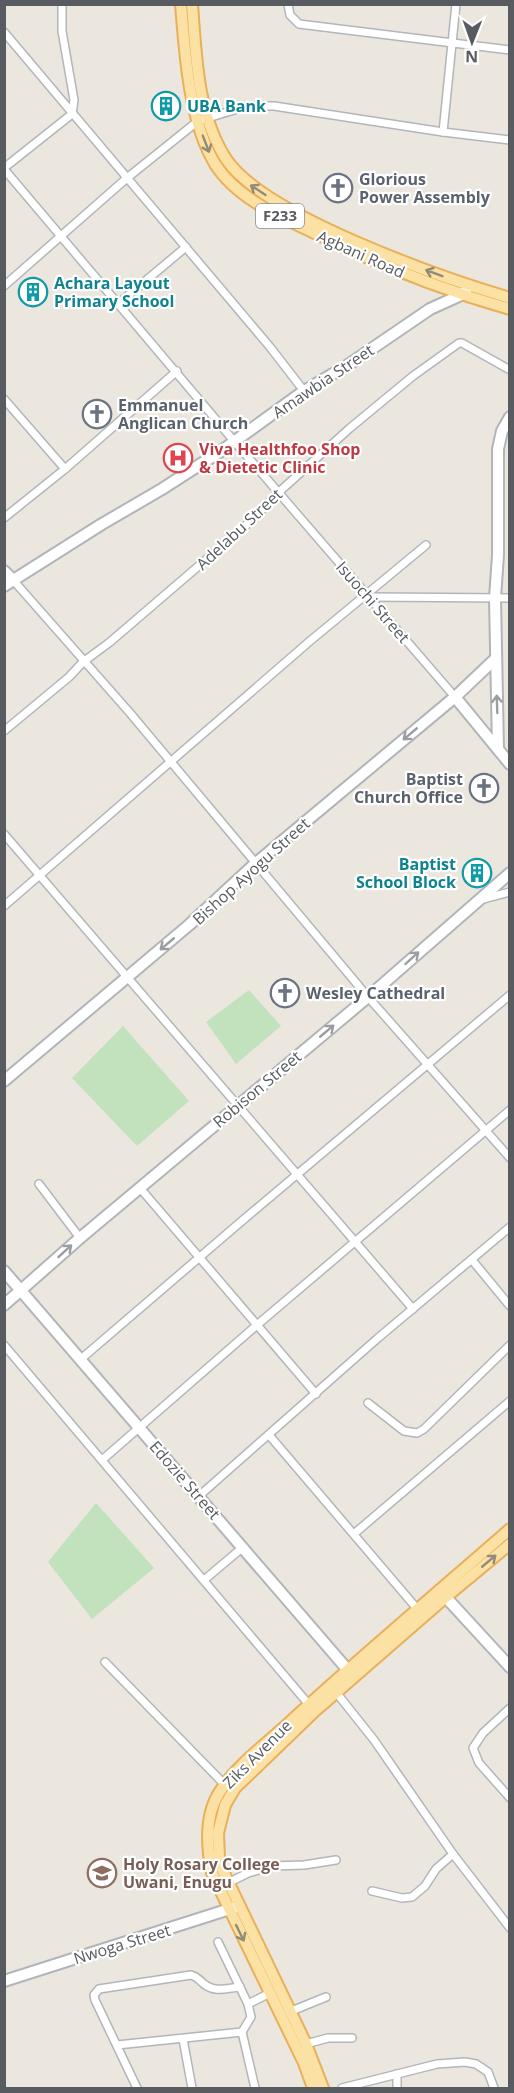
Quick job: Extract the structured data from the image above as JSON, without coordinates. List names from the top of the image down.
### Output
{
  "streets": {
    "main road": [
      "F233",
      "Agbani Road",
      "Amawbia Street",
      "Isuochi Street",
      "Bishop Ayogu Street",
      "Robison Street",
      "Edozie Street",
      "Ziks Avenue",
      "Nwoga Street"
    ],
    "street": ["Adelabu Street"]
  },
  "crossings": [
    ["Agbani Road", "Amawbia Street"],
    ["Amawbia Street", "Isuochi Street"],
    ["Adelabu Street", "Isuochi Street"],
    ["Isuochi Street", "Bishop Ayogu Street"],
    ["Robison Street", "Edozie Street"],
    ["Edozie Street", "Ziks Avenue"],
    ["Ziks Avenue", "Nwoga Street"]
  ],
  "one_way": ["Bishop Ayogu Street", "Robison Street"],
  "places": {
    "building": ["UBA Bank", "Achara Layout Primary School", "Baptist School Block"],
    "church": [
      "Glorious Power Assembly",
      "Emmanuel Anglican Church",
      "Baptist Church Office",
      "Wesley Cathedral"
    ],
    "hospital": ["Viva Healthfoo Shop & Dietetic Clinic"],
    "school or university": ["Holy Rosary College Uwani, Enugu"]
  },
  "north": "bottom"
}
